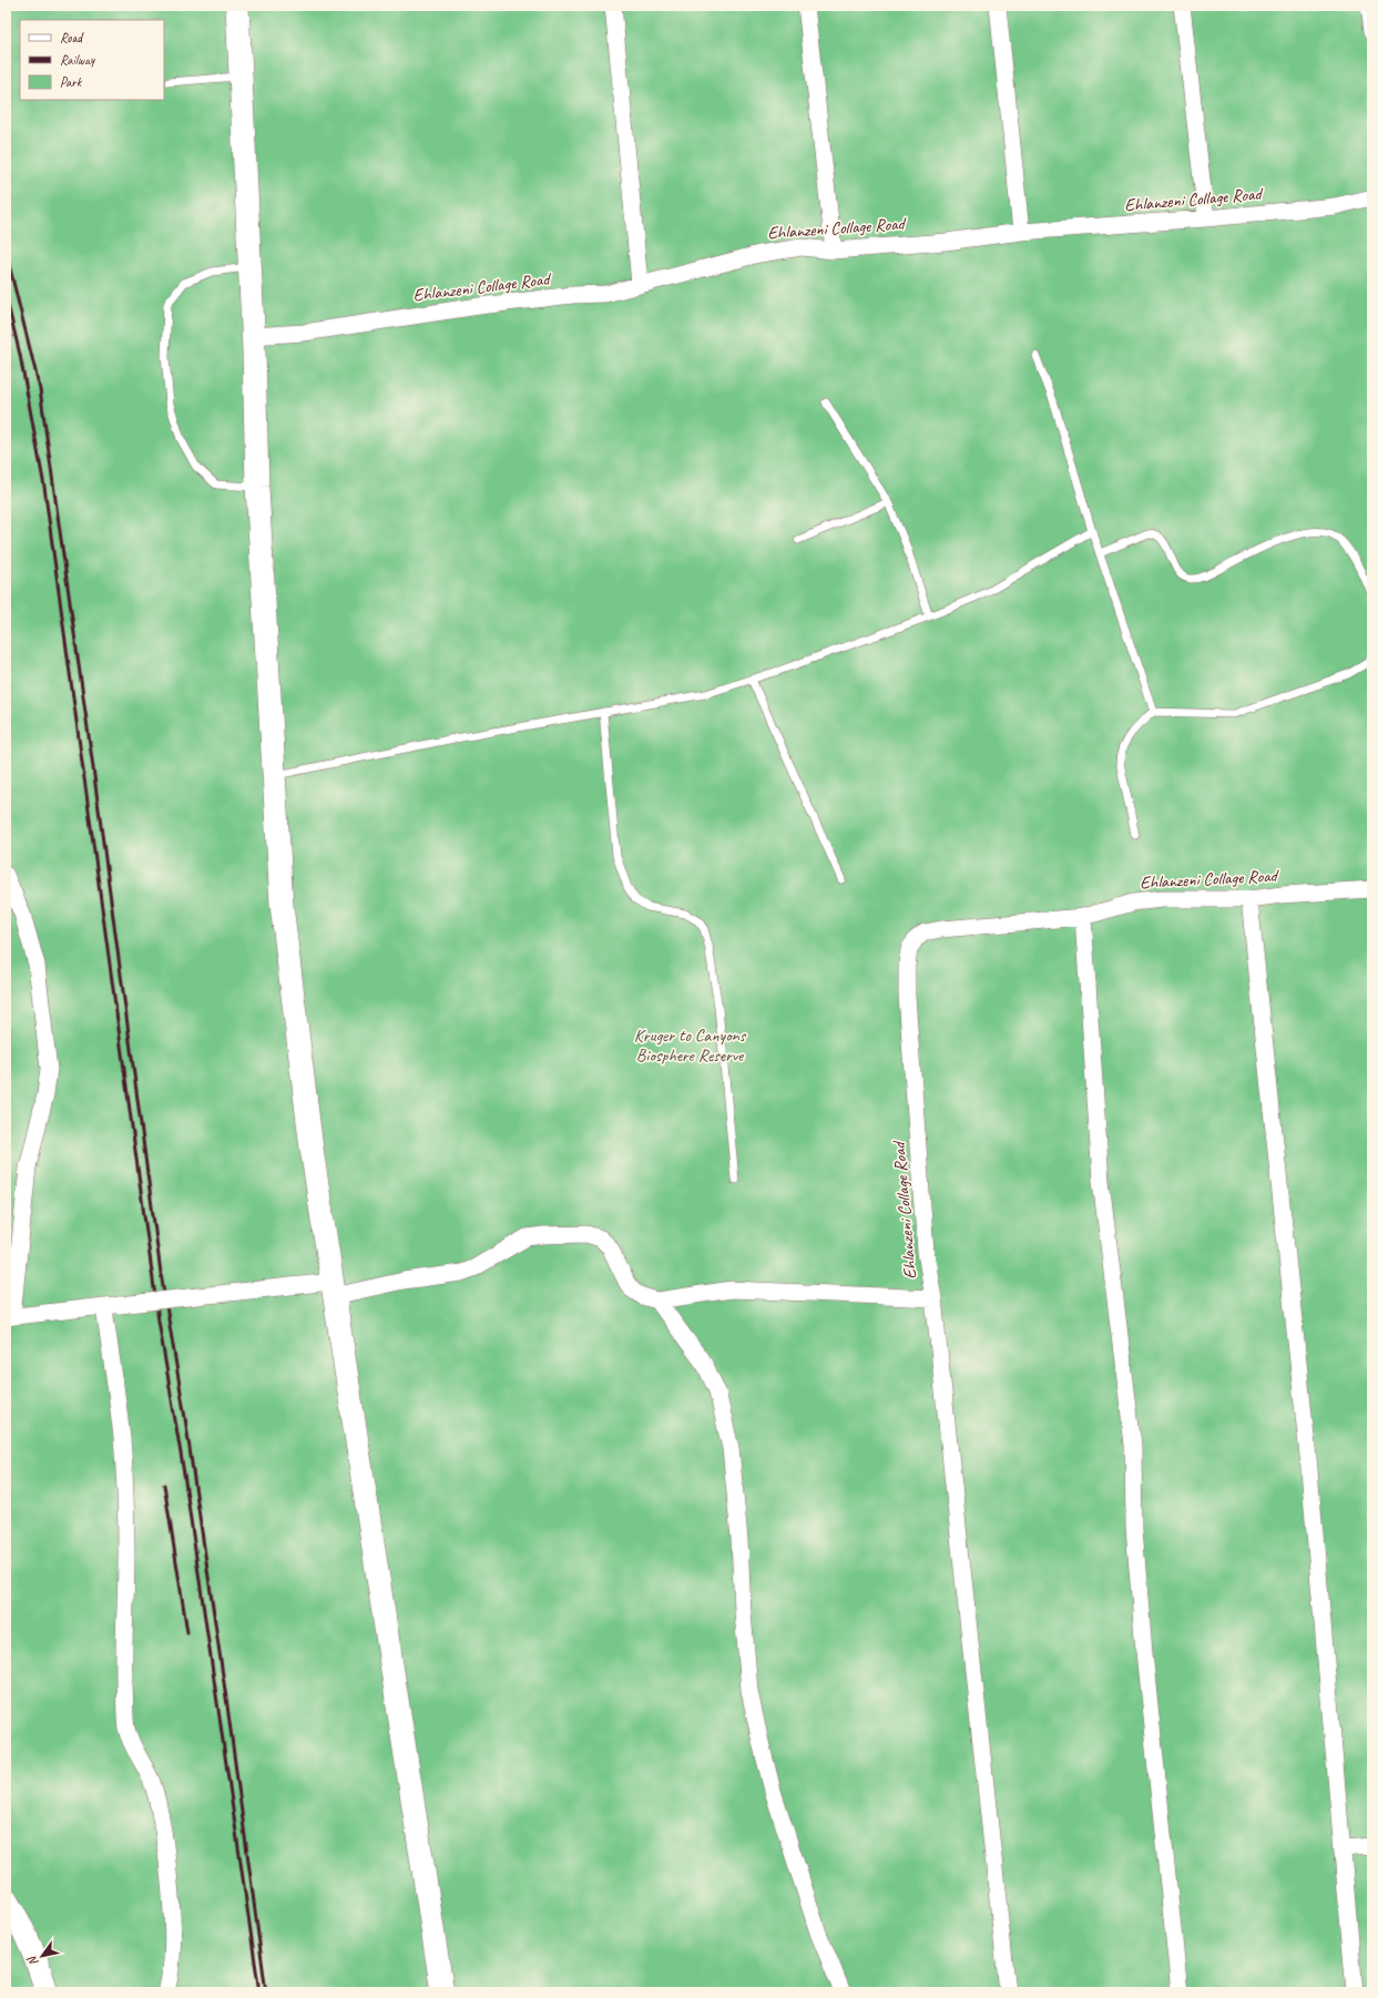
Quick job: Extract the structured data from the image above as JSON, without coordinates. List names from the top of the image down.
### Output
{
  "streets": {
    "street": ["Ehlanzeni Collage Road"]
  },
  "parks": ["Kruger to Canyons Biosphere Reserve"],
  "legend": ["Road", "Railway", "Park"],
  "north": "bottom left"
}
